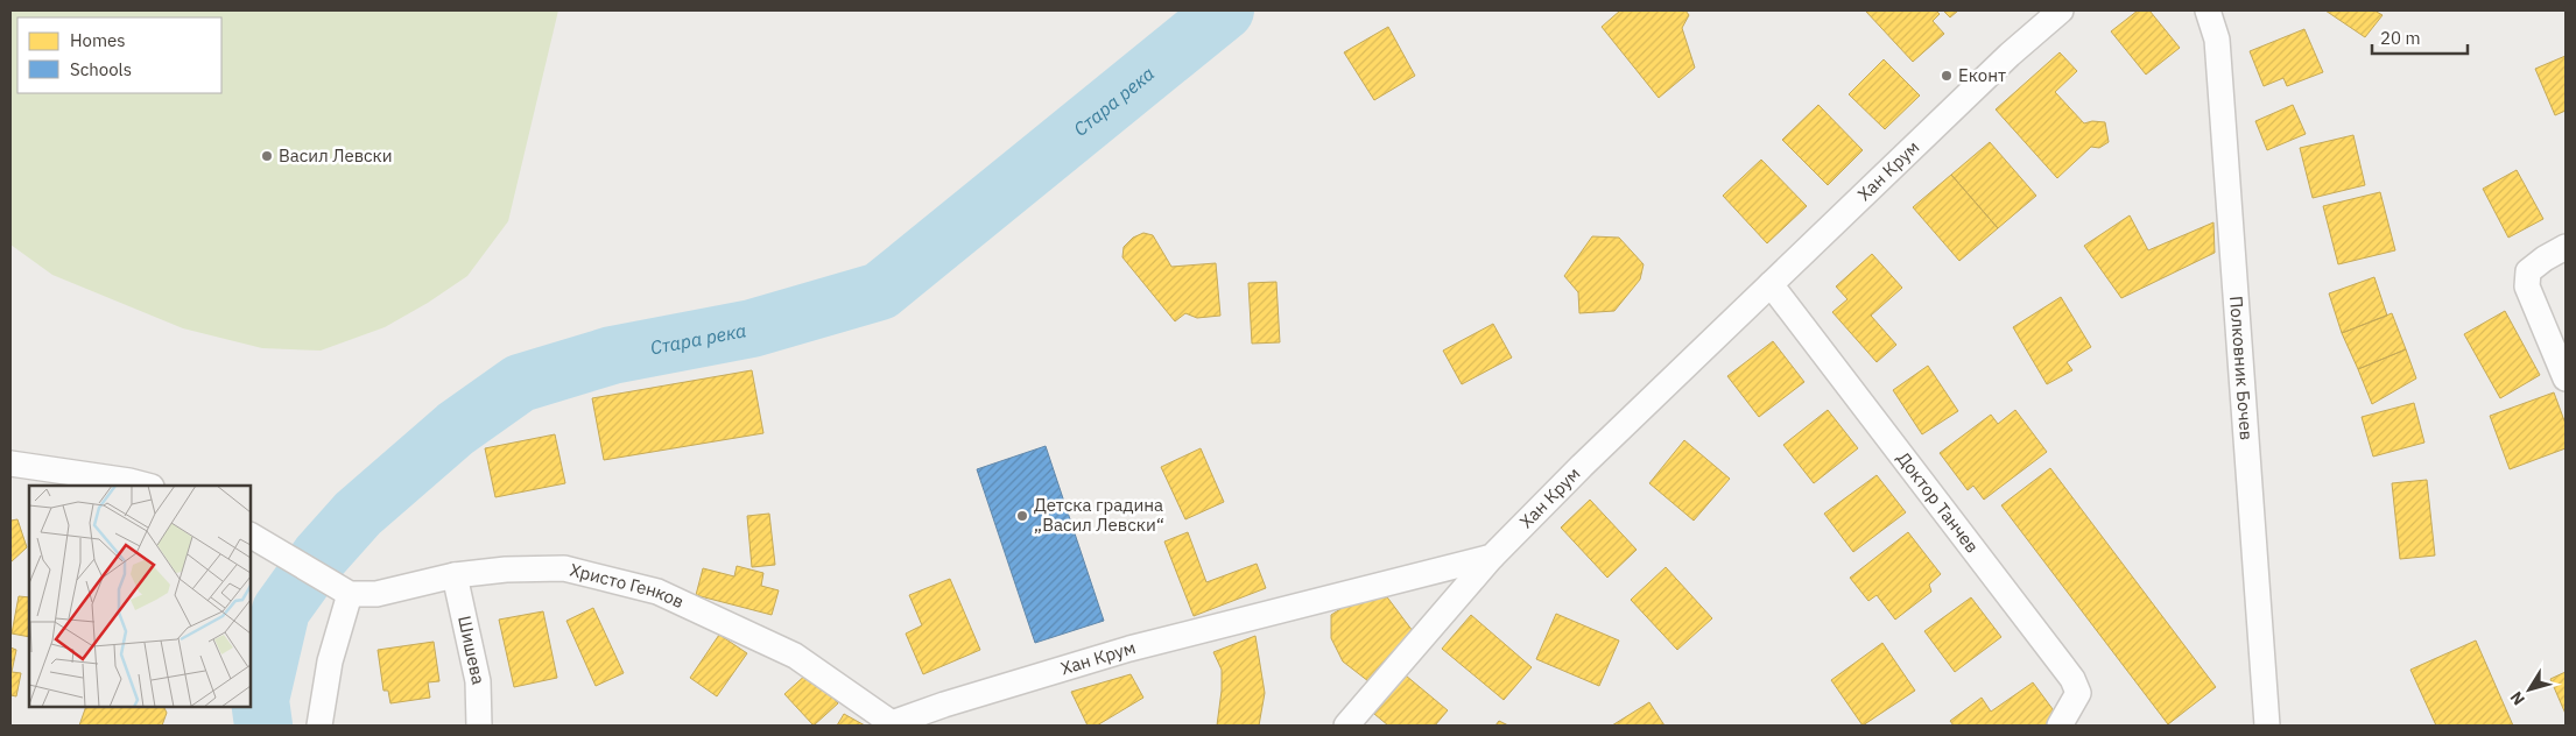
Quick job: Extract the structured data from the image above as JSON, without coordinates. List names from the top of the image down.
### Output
{
  "streets": {
    "street": [
      "Хан Крум",
      "Полковник Бочев",
      "Доктор Танчев",
      "Христо Генков",
      "Шишева"
    ]
  },
  "crossings": [
    ["Хан Крум", "Доктор Танчев"],
    ["Хан Крум", "Христо Генков"],
    ["Христо Генков", "Шишева"]
  ],
  "water": ["Стара река"],
  "places": ["Еконт", "Васил Левски", "Детска градина „Васил Левски“"],
  "legend": ["Homes", "Schools"],
  "scale_bar": "20 m",
  "north": "bottom left"
}
